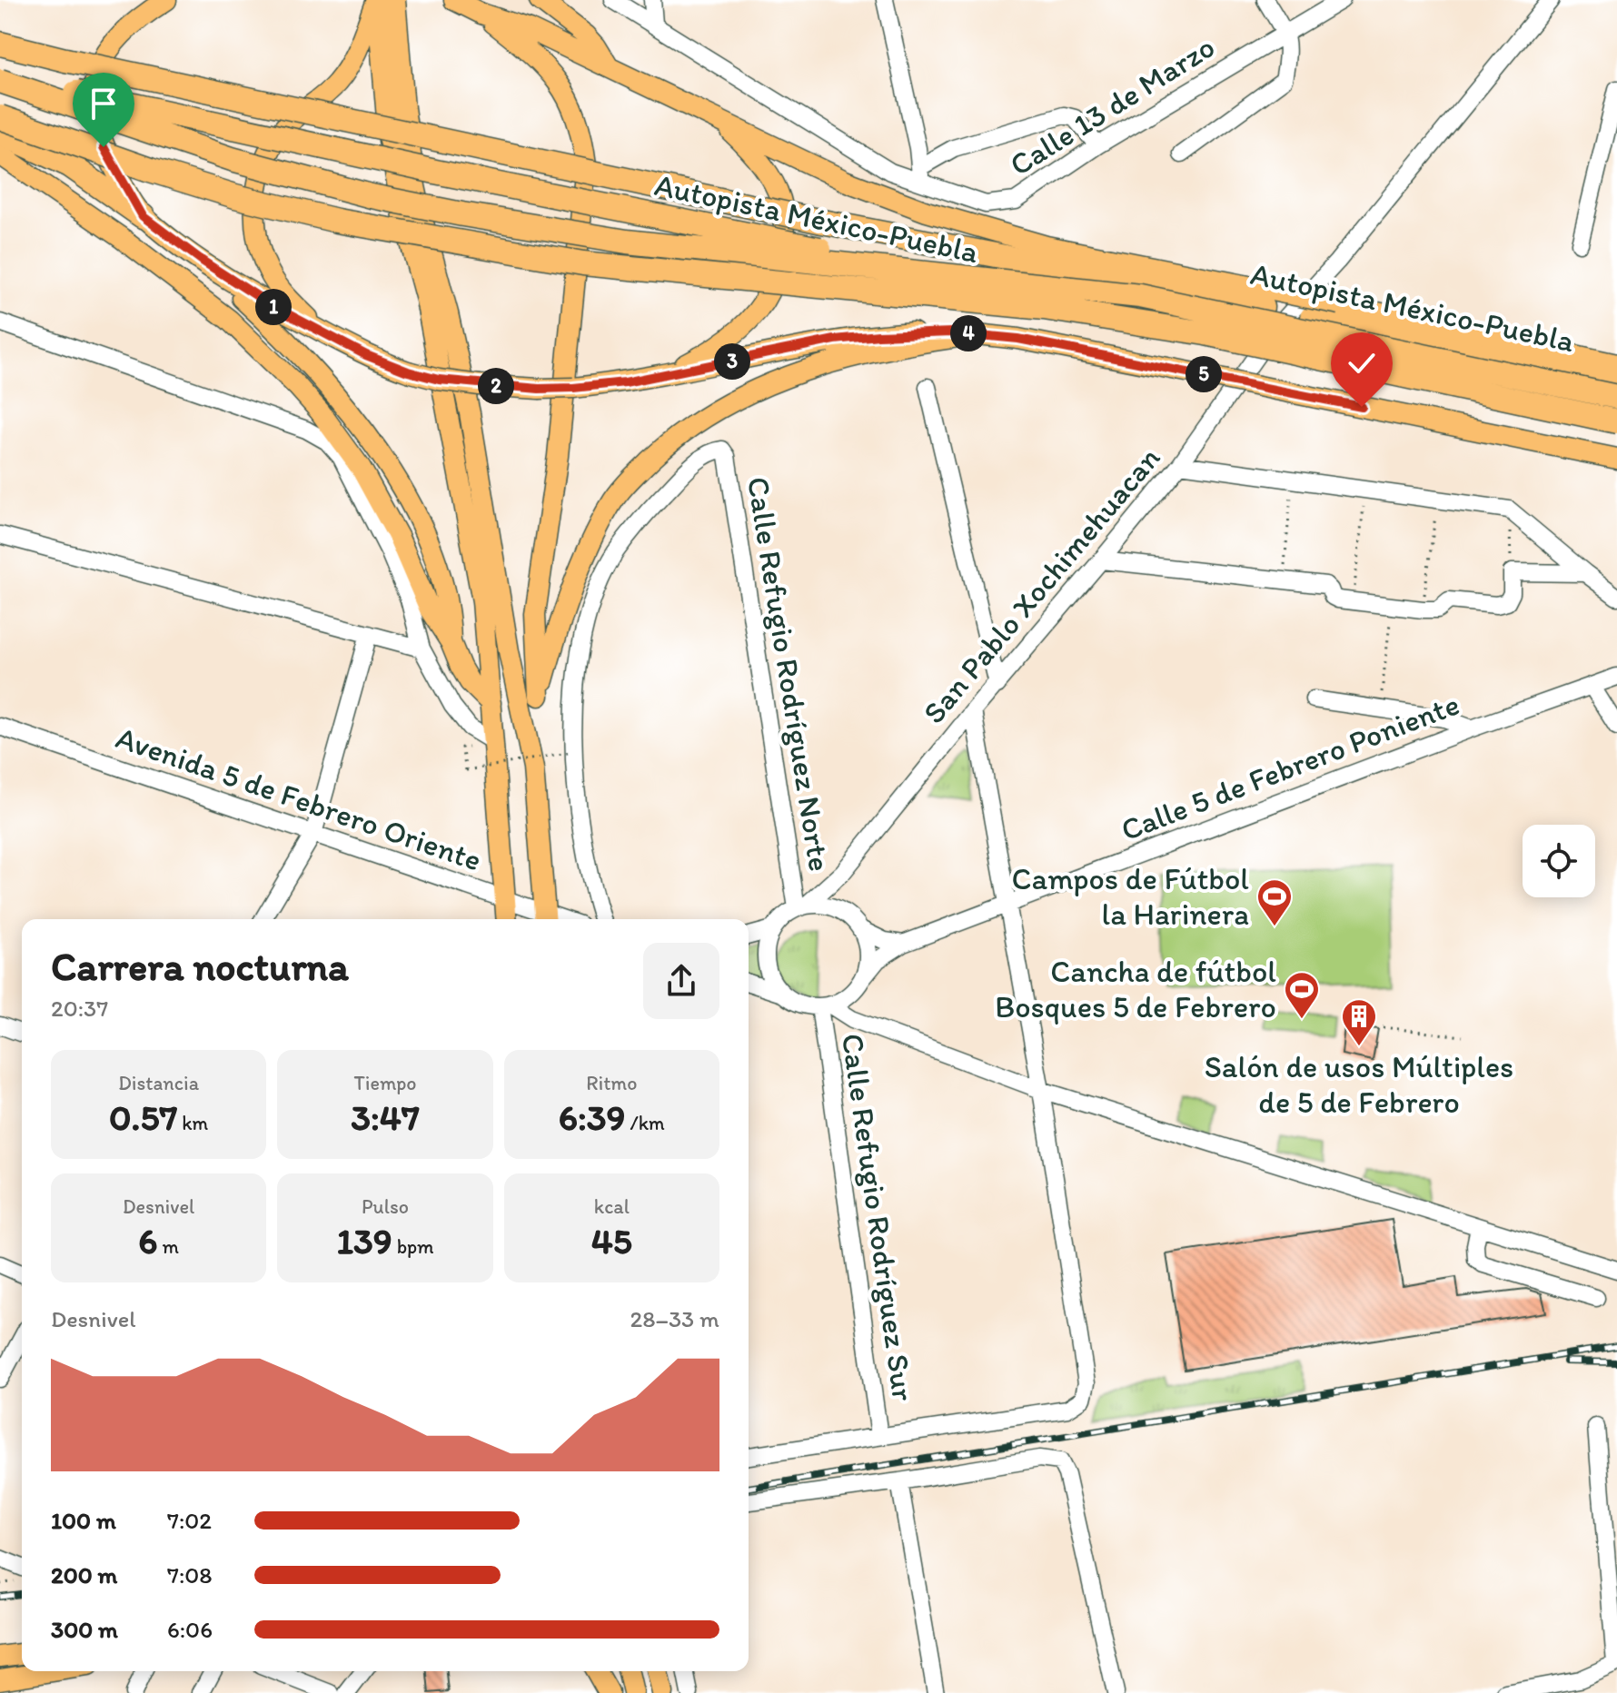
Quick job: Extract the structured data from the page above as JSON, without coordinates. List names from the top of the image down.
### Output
{
  "streets": {
    "highway": ["Autopista México-Puebla"],
    "street": [
      "Calle 13 de Marzo",
      "San Pablo Xochimehuacan",
      "Calle Refugio Rodríguez Norte",
      "Calle 5 de Febrero Poniente",
      "Avenida 5 de Febrero Oriente",
      "Calle Refugio Rodríguez Sur"
    ]
  },
  "crossings": [
    ["San Pablo Xochimehuacan", "Calle Refugio Rodríguez Norte"],
    ["San Pablo Xochimehuacan", "Calle 5 de Febrero Poniente"],
    ["San Pablo Xochimehuacan", "Calle Refugio Rodríguez Sur"],
    ["Calle Refugio Rodríguez Norte", "Calle 5 de Febrero Poniente"],
    ["Calle Refugio Rodríguez Norte", "Calle Refugio Rodríguez Sur"],
    ["Calle 5 de Febrero Poniente", "Calle Refugio Rodríguez Sur"]
  ],
  "places": {
    "sports": ["Campos de Fútbol la Harinera", "Cancha de fútbol Bosques 5 de Febrero"],
    "building": ["Salón de usos Múltiples de 5 de Febrero"]
  },
  "page": {
    "pins": [
      "1",
      "4",
      "3",
      "5",
      "2"
    ],
    "heading": ["Carrera nocturna", "20:37"],
    "stats": [
      ["Distancia", "0.57 km"],
      ["Tiempo", "3:47"],
      ["Ritmo", "6:39 /km"],
      ["Desnivel", "6 m"],
      ["Pulso", "139 bpm"],
      ["kcal", "45"]
    ],
    "chart": ["Desnivel", "28–33 m"],
    "list": [
      {
        "name": "100 m",
        "note": "7:02"
      },
      {
        "name": "200 m",
        "note": "7:08"
      },
      {
        "name": "300 m",
        "note": "6:06"
      }
    ]
  }
}
